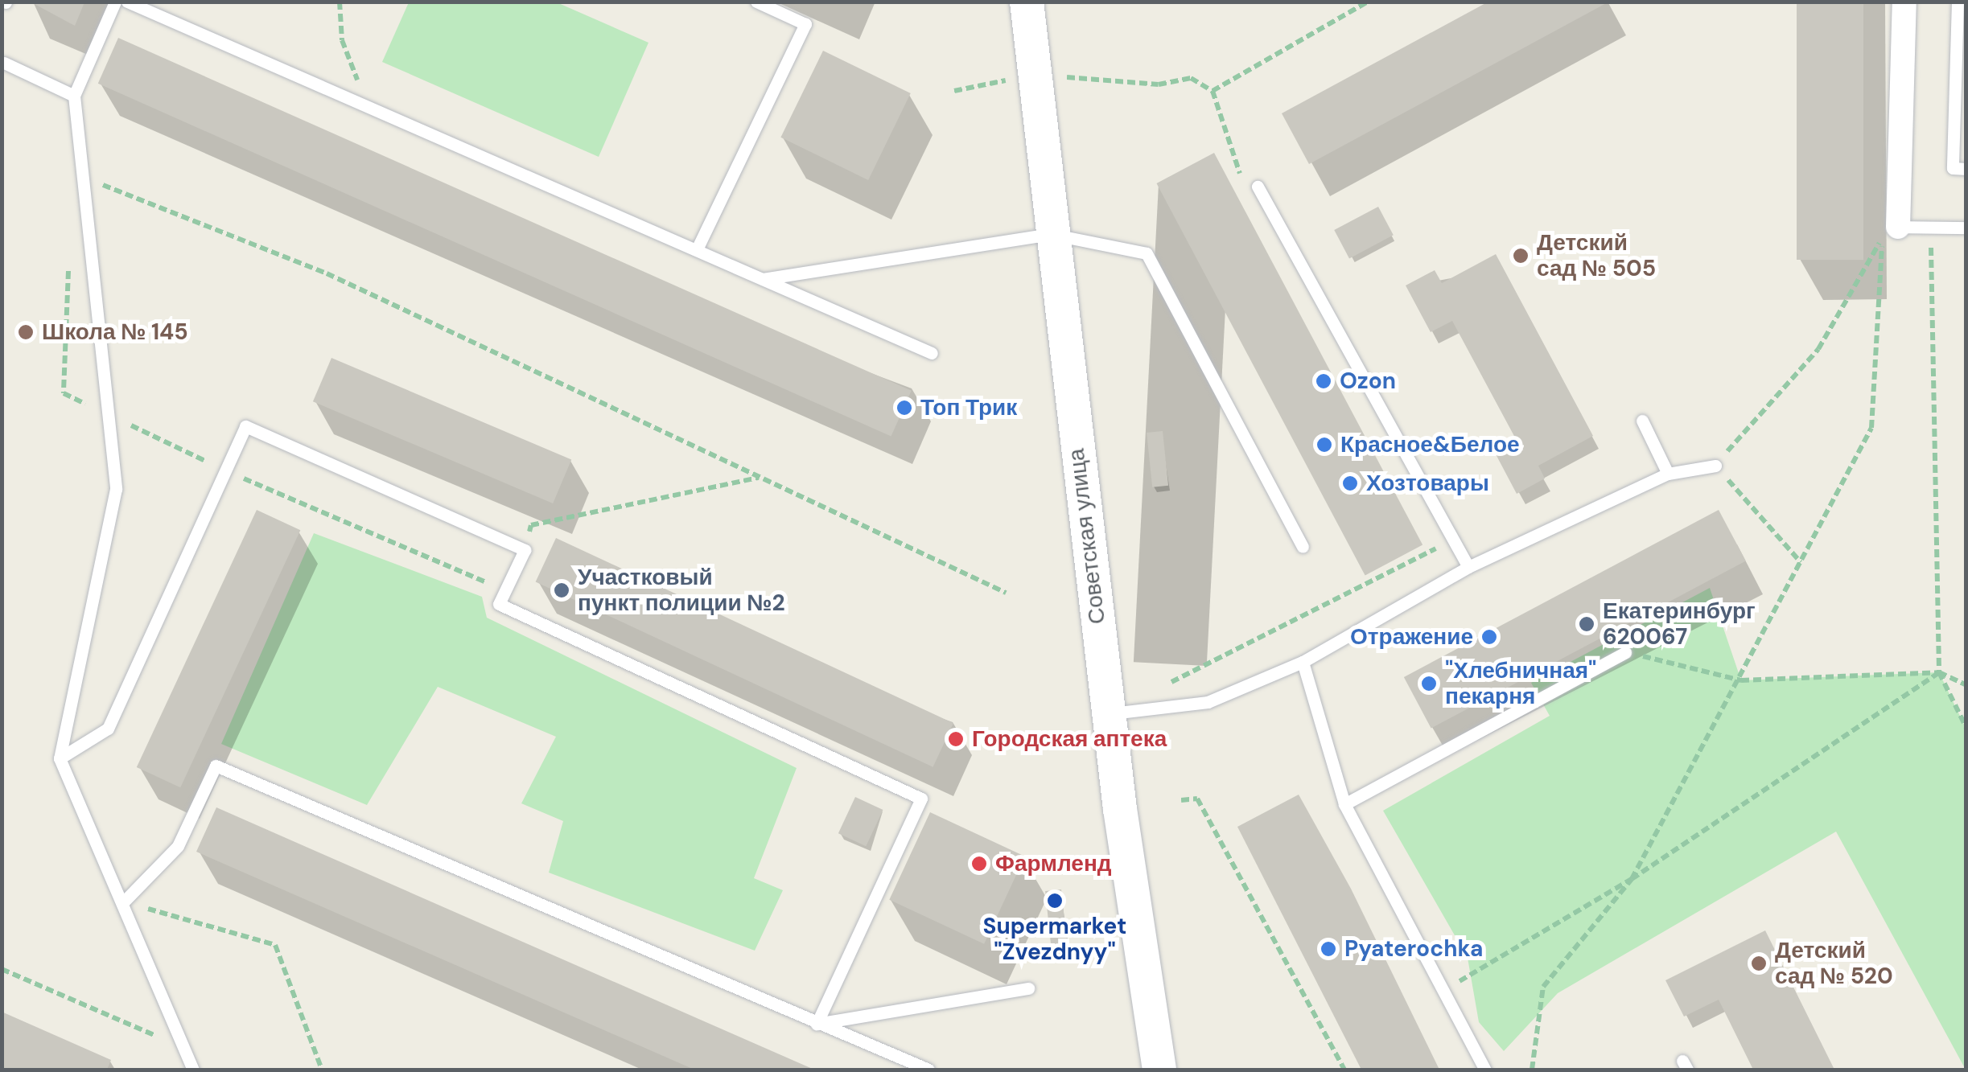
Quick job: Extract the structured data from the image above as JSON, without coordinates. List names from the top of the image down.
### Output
{
  "streets": {
    "main road": ["Советская улица"]
  },
  "places": [
    "Детский сад № 505",
    "Школа № 145",
    "Ozon",
    "Топ Трик",
    "Красное&Белое",
    "Хозтовары",
    "Участковый пункт полиции №2",
    "Екатеринбург 620067",
    "Отражение",
    "\"Хлебничная\" пекарня",
    "Городская аптека",
    "Фармленд",
    "Supermarket \"Zvezdnyy\"",
    "Pyaterochka",
    "Детский сад № 520"
  ]
}
